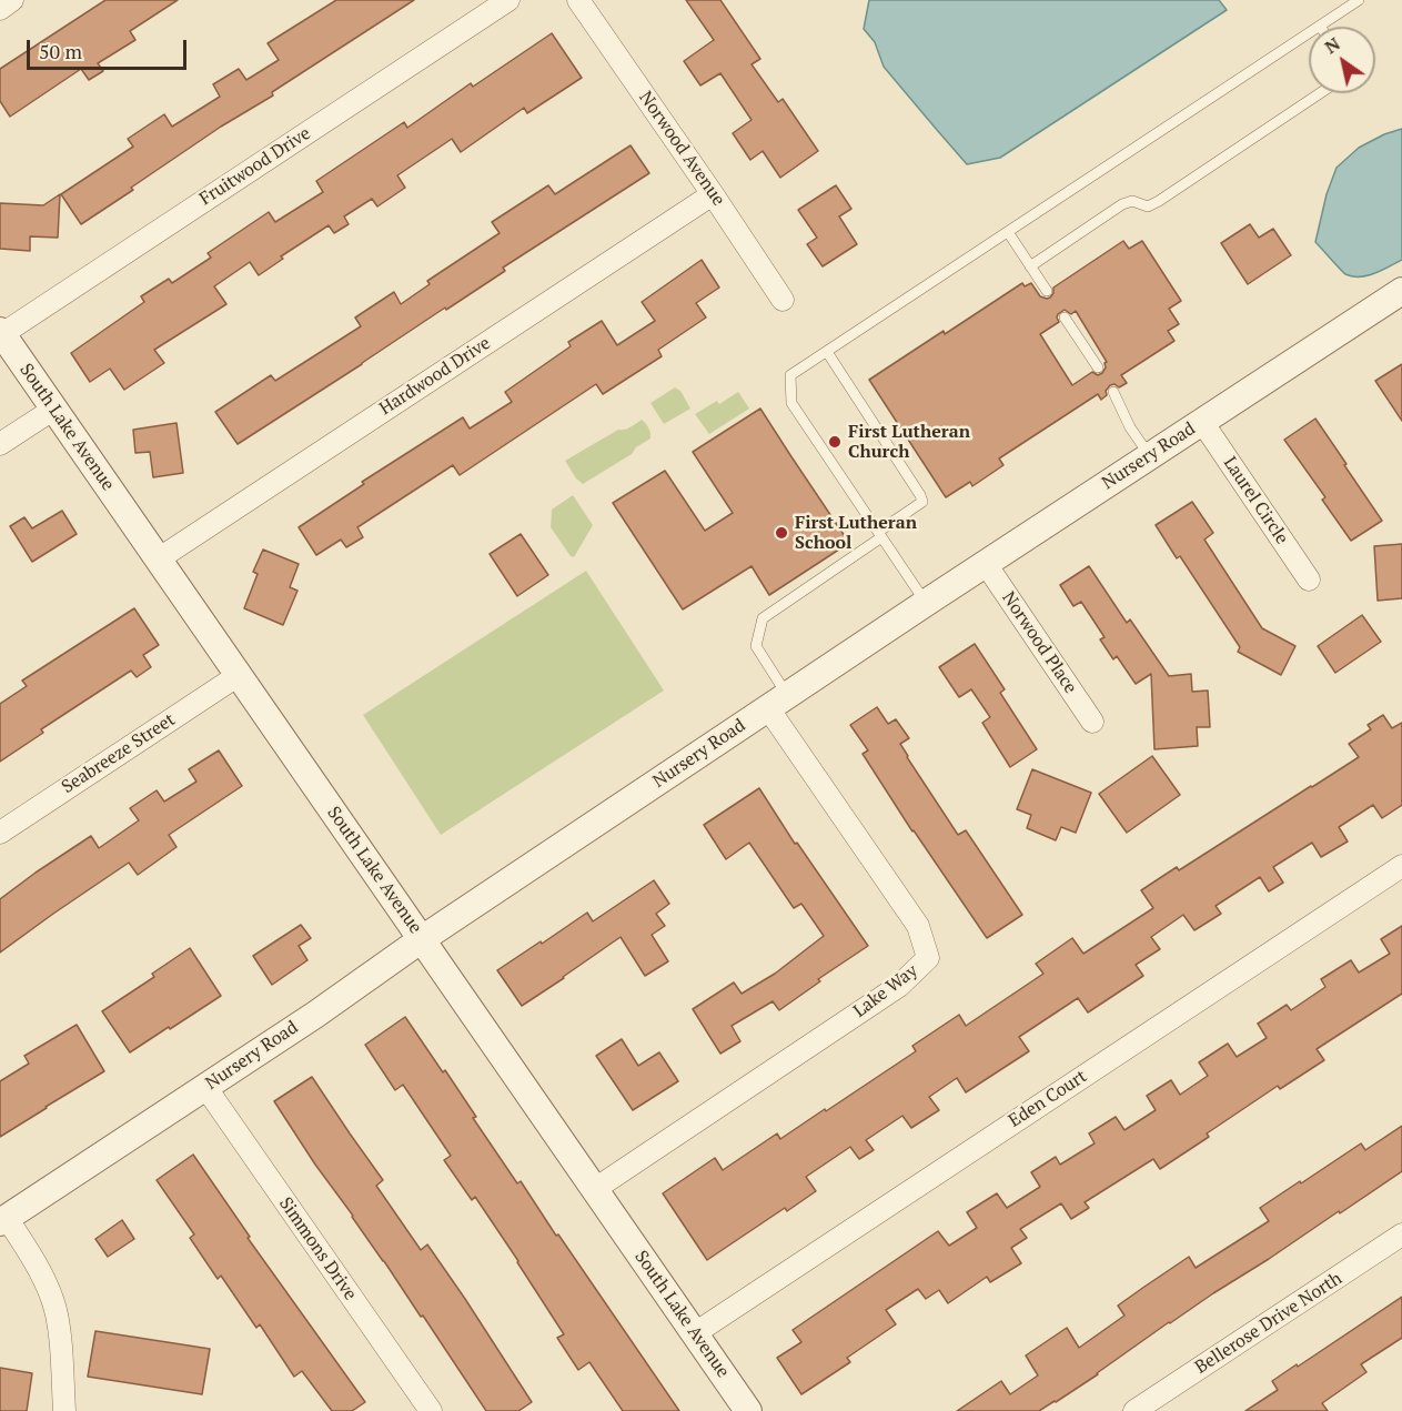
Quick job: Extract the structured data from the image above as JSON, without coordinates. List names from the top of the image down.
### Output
{
  "streets": {
    "street": [
      "Norwood Avenue",
      "Fruitwood Drive",
      "Hardwood Drive",
      "South Lake Avenue",
      "Nursery Road",
      "Laurel Circle",
      "Norwood Place",
      "Seabreeze Street",
      "Lake Way",
      "Eden Court",
      "Simmons Drive",
      "Bellerose Drive North"
    ]
  },
  "crossings": [
    ["Norwood Avenue", "Hardwood Drive"],
    ["Fruitwood Drive", "South Lake Avenue"],
    ["Hardwood Drive", "South Lake Avenue"],
    ["South Lake Avenue", "Nursery Road"],
    ["South Lake Avenue", "Seabreeze Street"],
    ["South Lake Avenue", "Lake Way"],
    ["South Lake Avenue", "Eden Court"],
    ["Nursery Road", "Laurel Circle"],
    ["Nursery Road", "Norwood Place"],
    ["Nursery Road", "Lake Way"],
    ["Nursery Road", "Simmons Drive"]
  ],
  "places": ["First Lutheran Church", "First Lutheran School"],
  "scale_bar": "50 m",
  "north": "top left"
}
